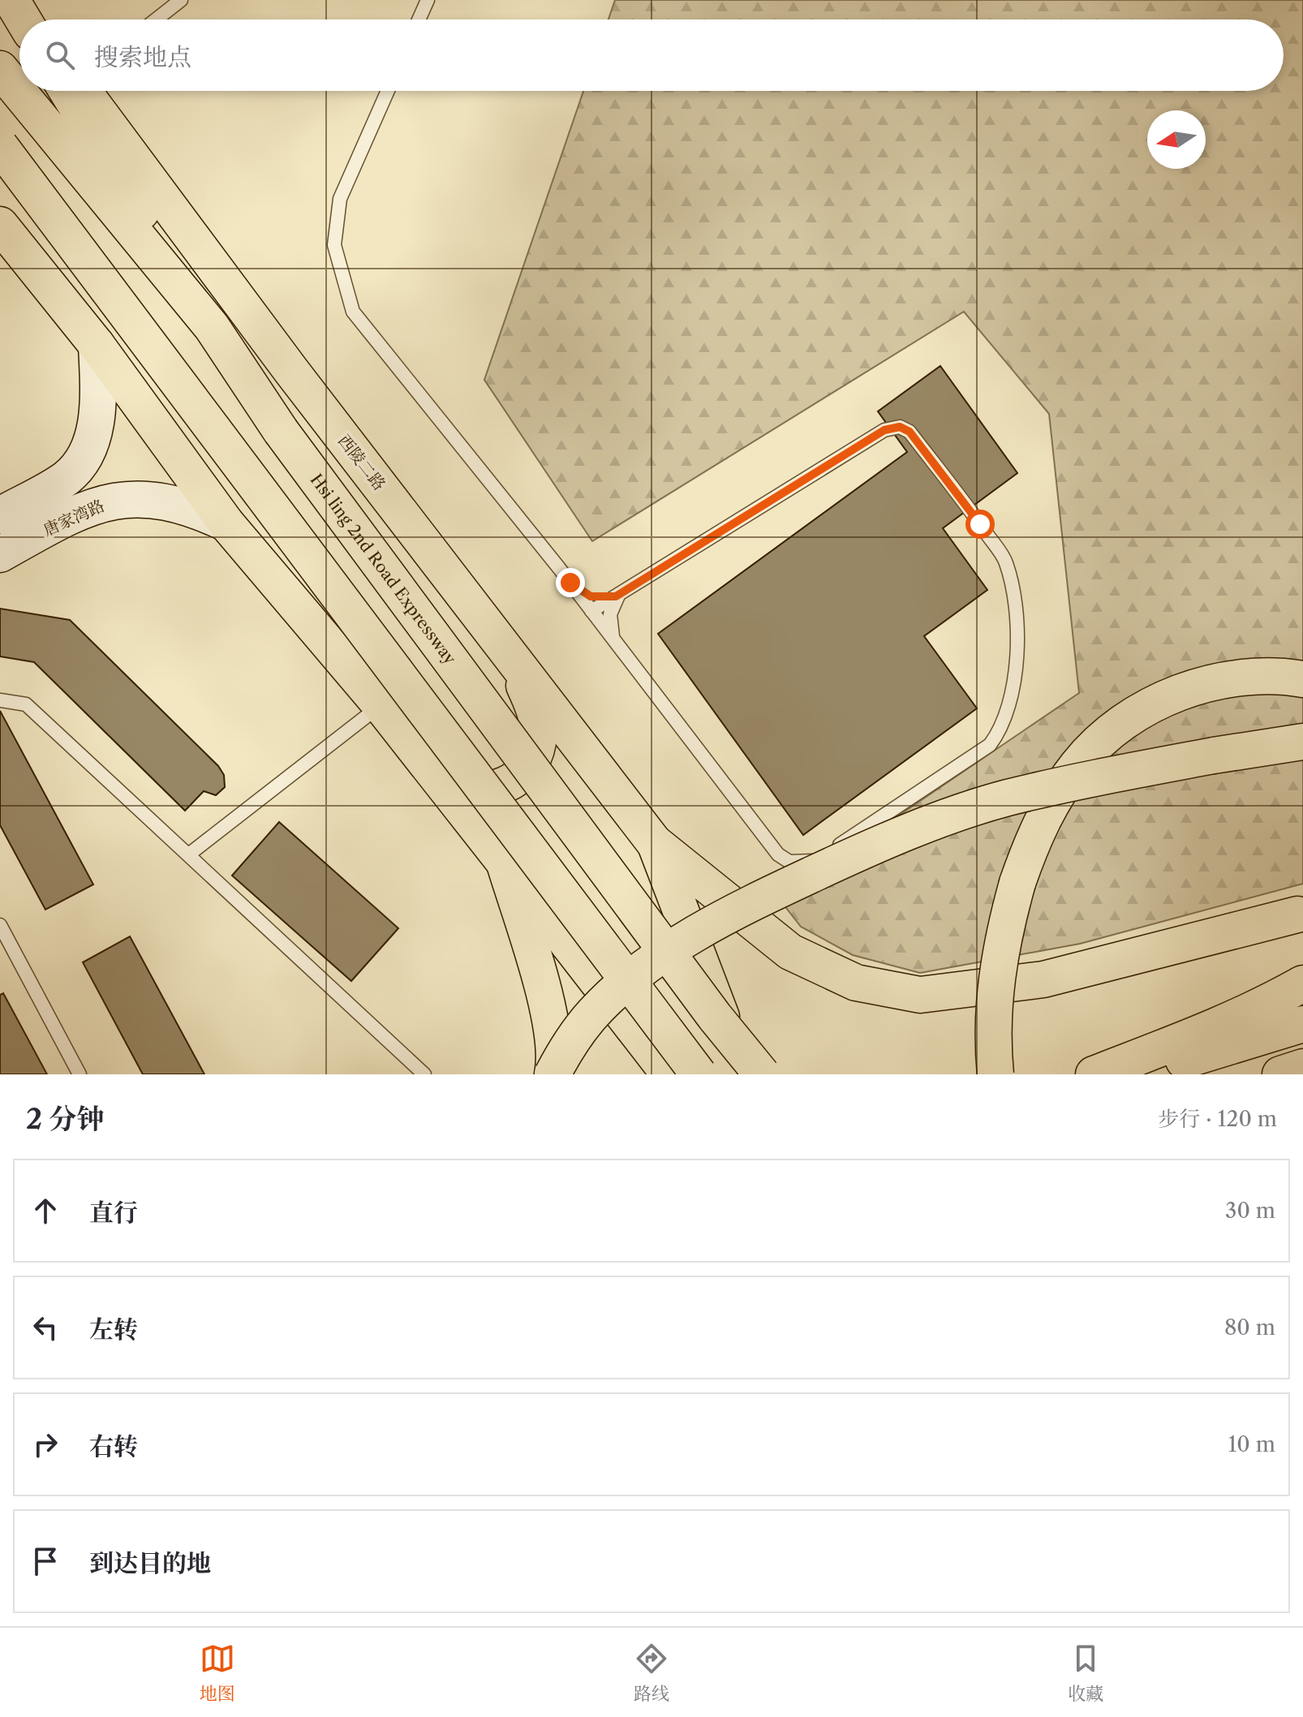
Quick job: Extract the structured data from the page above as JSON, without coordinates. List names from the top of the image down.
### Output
{
  "streets": {
    "main road": ["西陵二路", "唐家湾路", "Hsi ling 2nd Road Expressway"]
  },
  "north": "left",
  "page": {
    "search": "搜索地点",
    "heading": ["2 分钟", "步行 · 120 m"],
    "list": [
      ["直行", "30 m"],
      ["左转", "80 m"],
      ["右转", "10 m"],
      "到达目的地"
    ],
    "nav": ["地图", "路线", "收藏"]
  }
}
